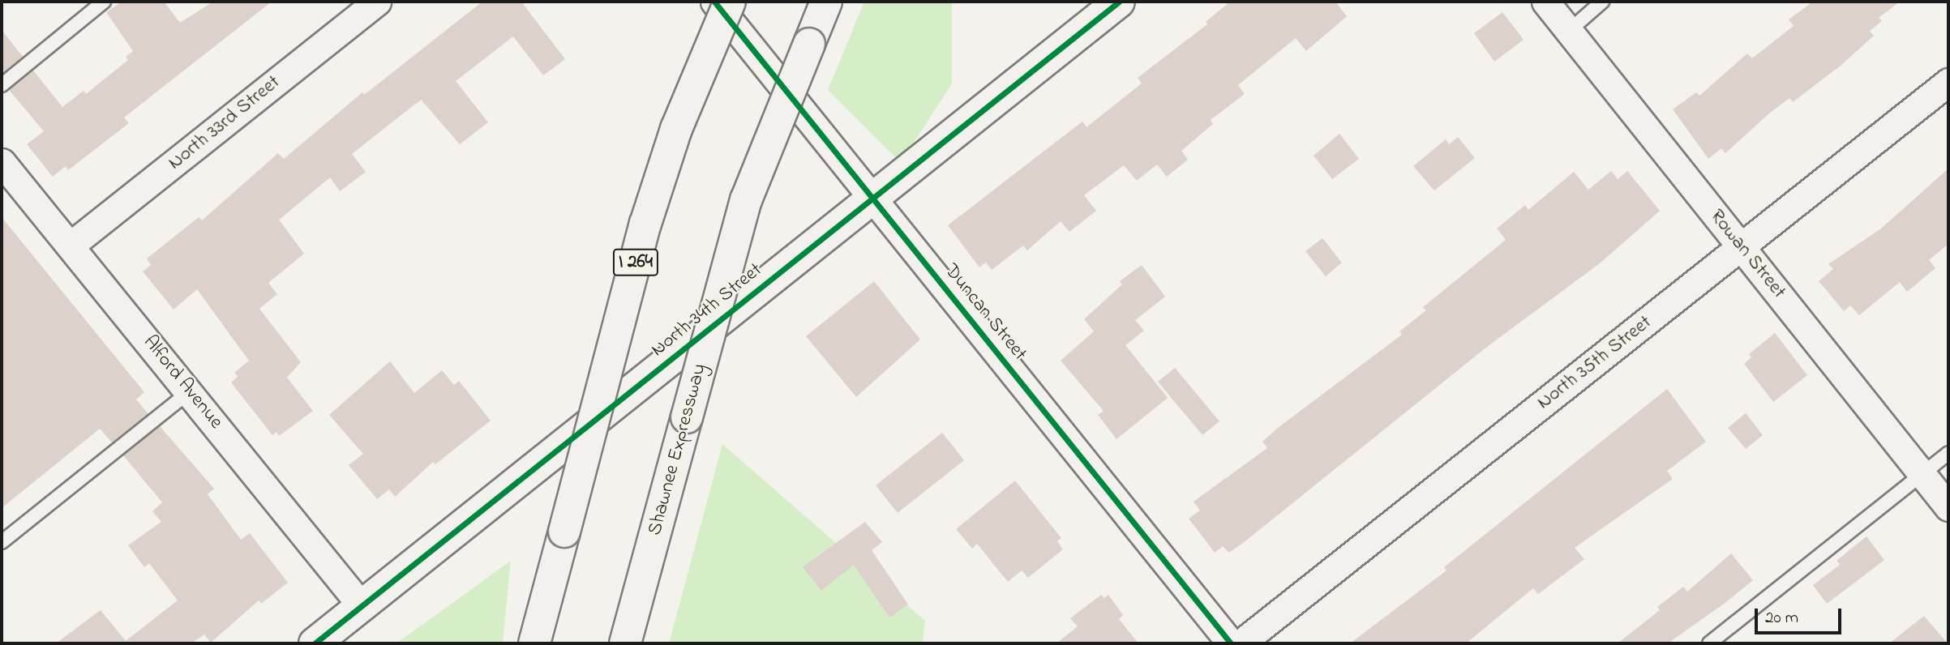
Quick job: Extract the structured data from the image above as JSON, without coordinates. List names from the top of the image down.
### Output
{
  "streets": {
    "main road": ["I 264", "North 34th Street", "Shawnee Expressway"],
    "street": [
      "North 33rd Street",
      "Rowan Street",
      "Duncan Street",
      "North 35th Street",
      "Alford Avenue"
    ]
  },
  "crossings": [
    ["North 33rd Street", "Alford Avenue"],
    ["Rowan Street", "North 35th Street"],
    ["North 34th Street", "Duncan Street"],
    ["North 34th Street", "Alford Avenue"]
  ],
  "scale_bar": "20 m"
}
